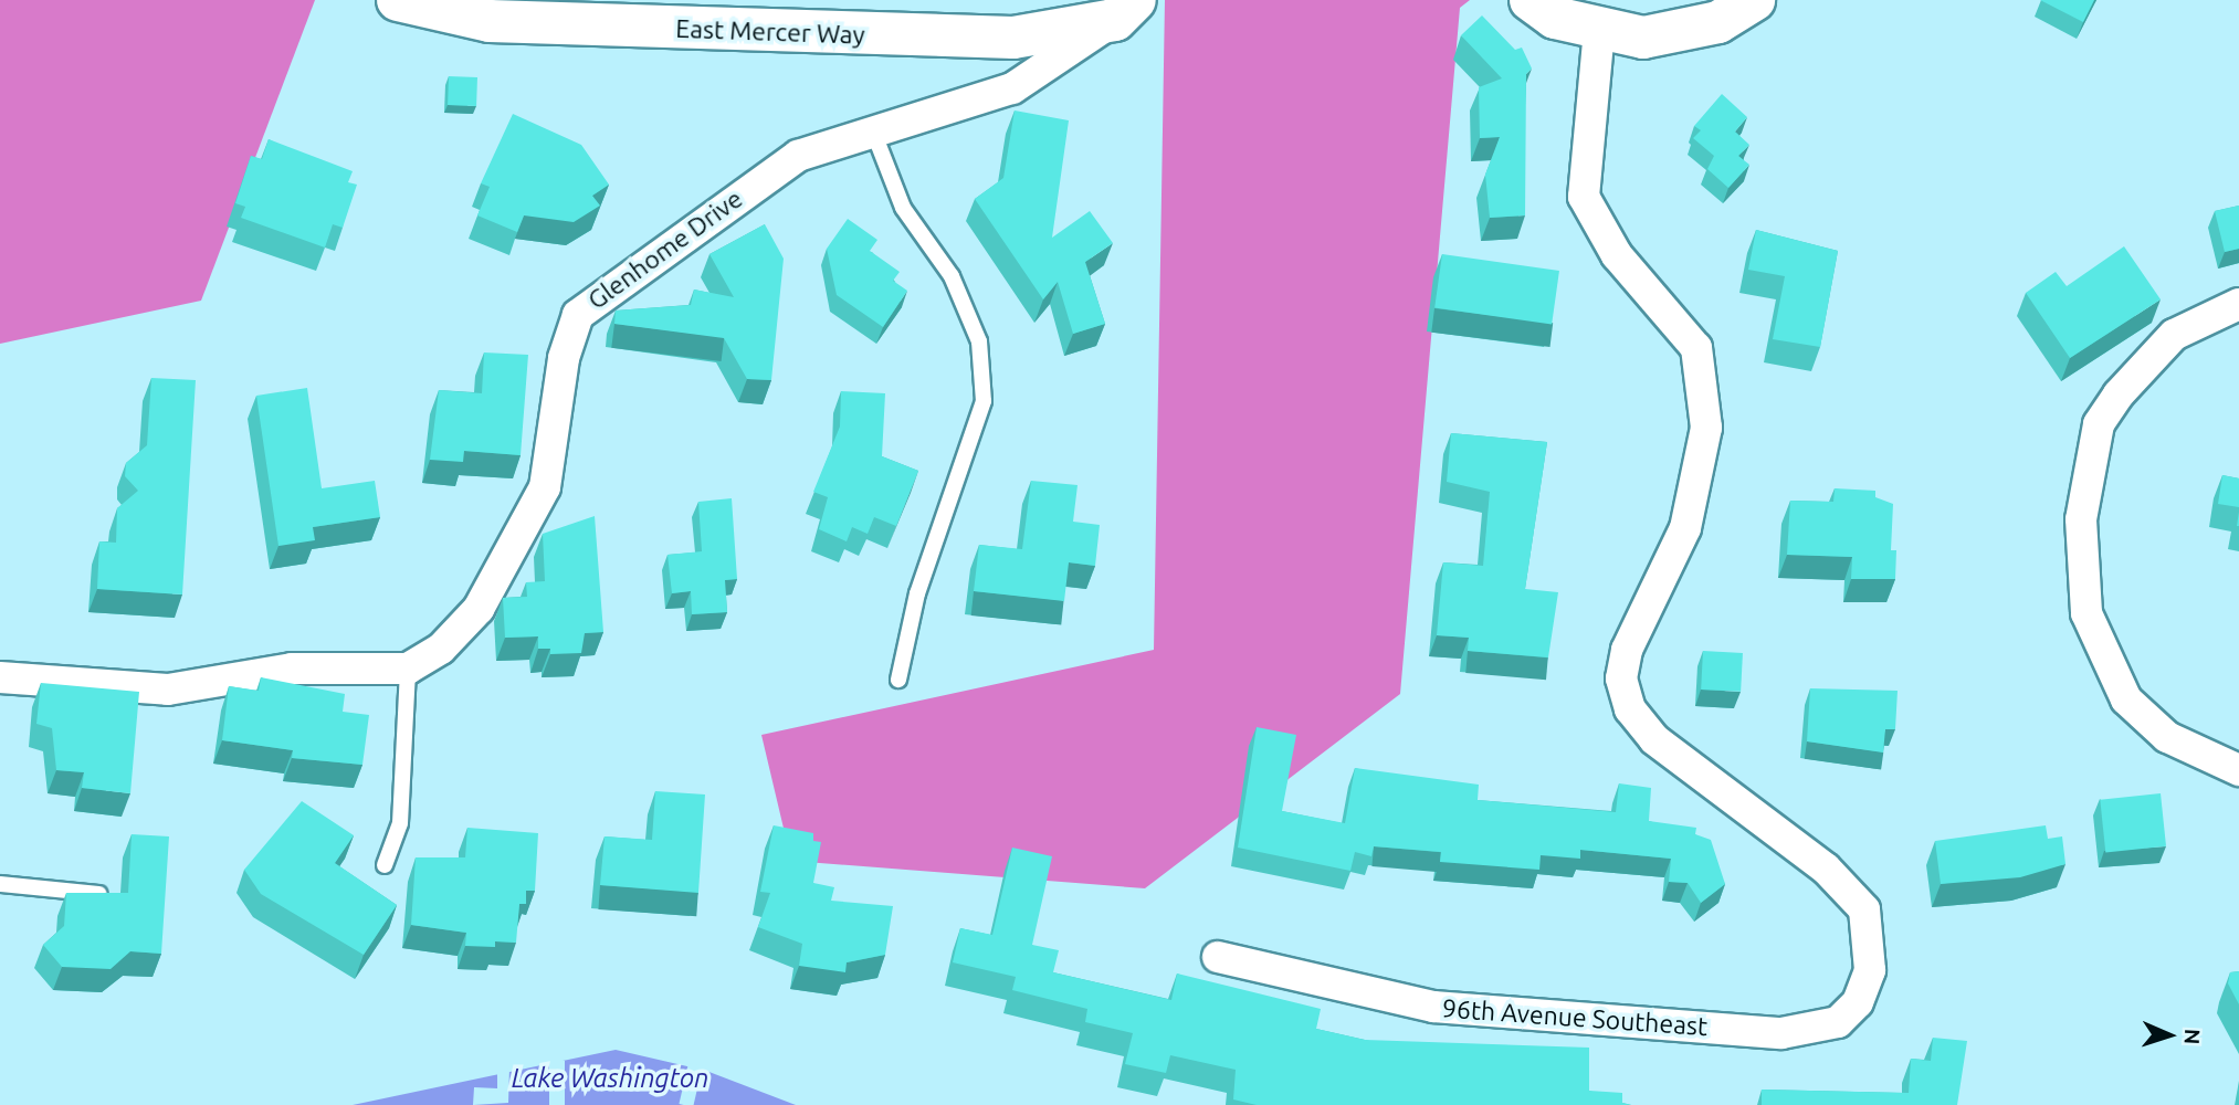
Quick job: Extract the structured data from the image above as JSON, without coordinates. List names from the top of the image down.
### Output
{
  "streets": {
    "street": ["East Mercer Way", "Glenhome Drive", "96th Avenue Southeast"]
  },
  "crossings": [
    ["East Mercer Way", "Glenhome Drive"]
  ],
  "water": ["Lake Washington"],
  "north": "right"
}
